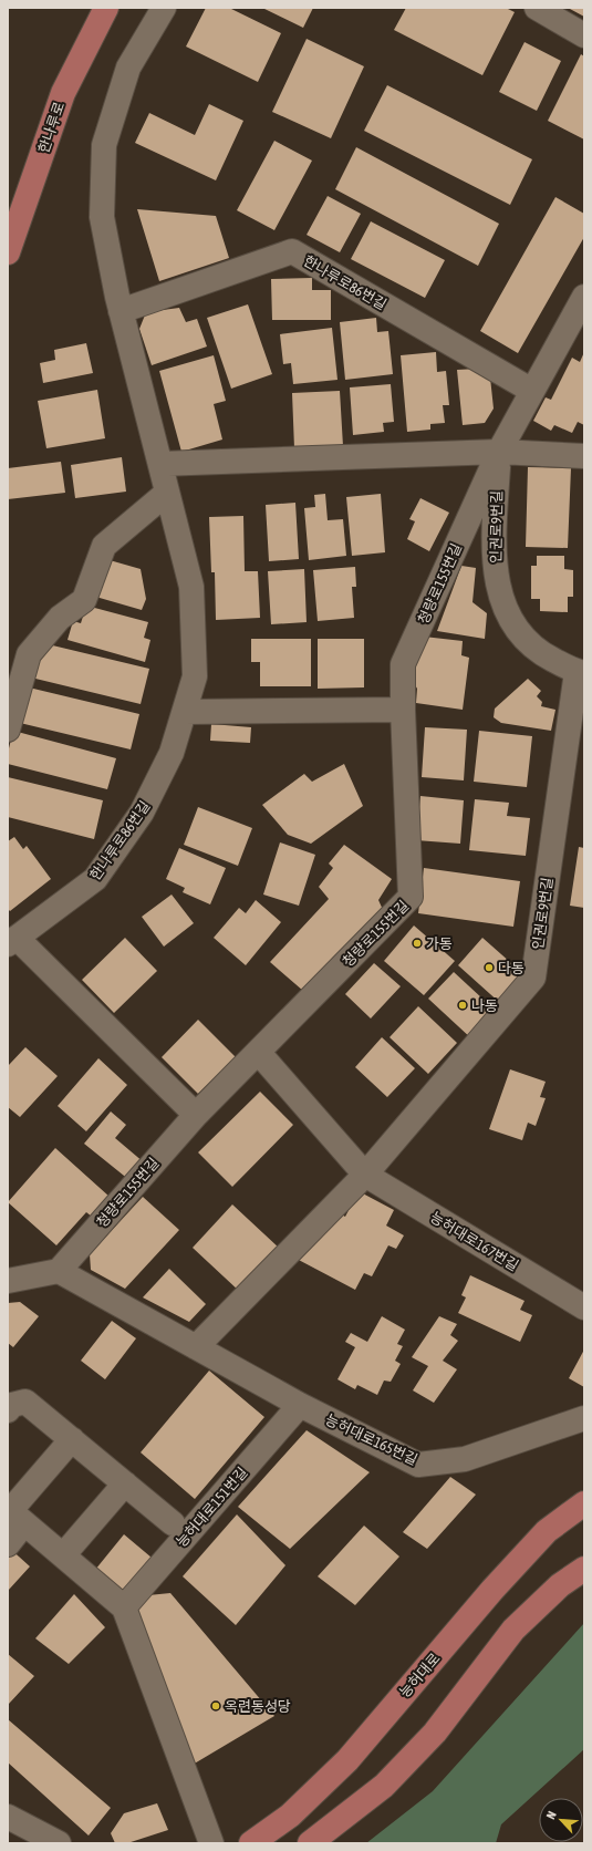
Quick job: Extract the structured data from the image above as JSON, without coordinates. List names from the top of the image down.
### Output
{
  "streets": {
    "main road": ["한나루로", "능허대로"],
    "street": [
      "한나루로86번길",
      "인권로9번길",
      "청량로155번길",
      "능허대로167번길",
      "능허대로165번길",
      "능허대로151번길"
    ]
  },
  "crossings": [
    ["한나루로86번길", "청량로155번길"],
    ["인권로9번길", "청량로155번길"],
    ["인권로9번길", "능허대로167번길"],
    ["청량로155번길", "능허대로167번길"],
    ["청량로155번길", "능허대로165번길"],
    ["능허대로165번길", "능허대로151번길"]
  ],
  "places": [
    "가동",
    "다동",
    "나동",
    "옥련동성당"
  ],
  "north": "top left"
}
